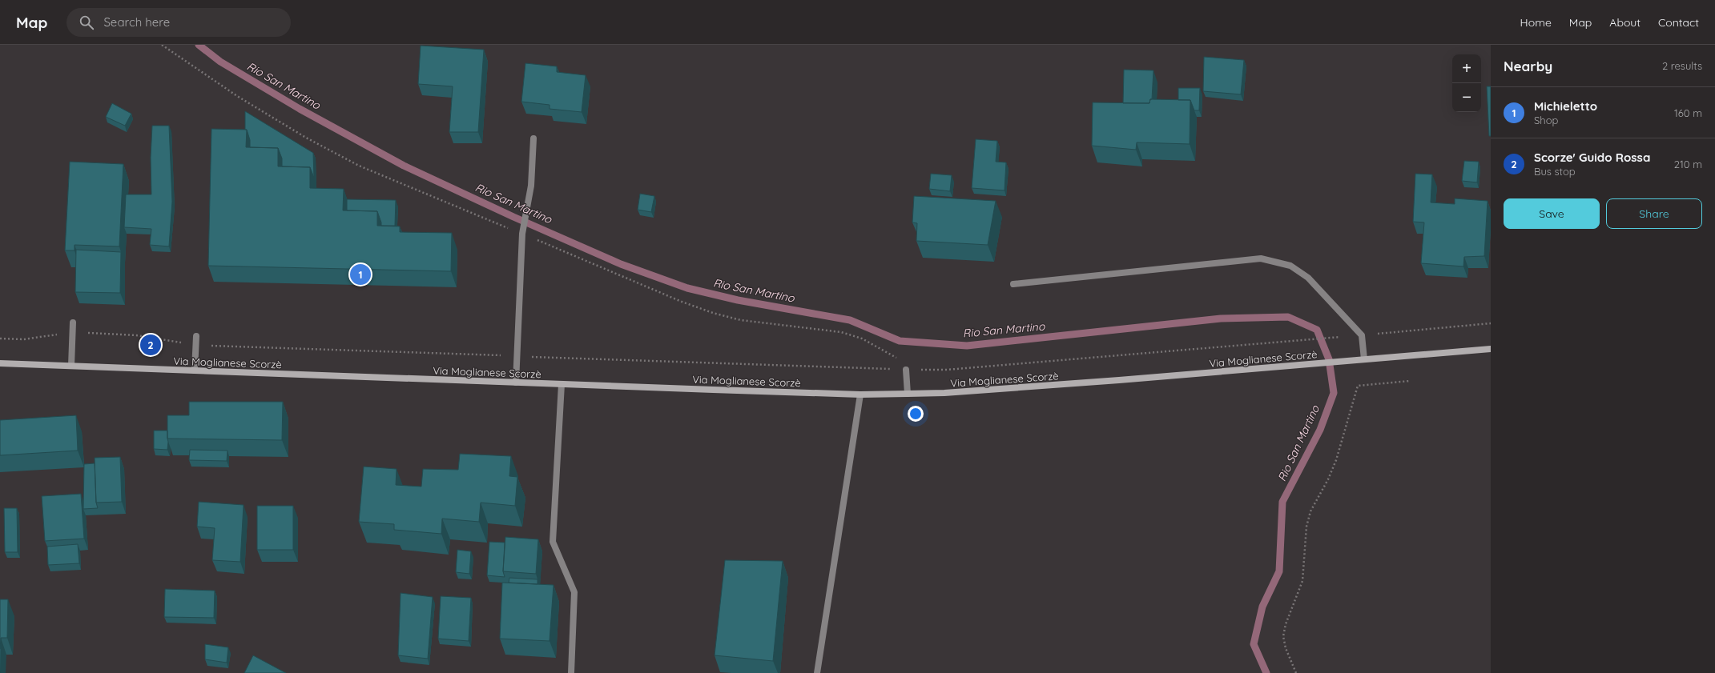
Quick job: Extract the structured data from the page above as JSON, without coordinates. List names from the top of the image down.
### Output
{
  "streets": {
    "main road": ["Via Moglianese Scorzè"]
  },
  "water": ["Rio San Martino"],
  "page": {
    "header": "Map",
    "search": "Search here",
    "nav": [
      "Home",
      "Map",
      "About",
      "Contact"
    ],
    "heading": ["Nearby", "2 results"],
    "map_buttons": ["+", "−"],
    "list": [
      {
        "mark": "1",
        "name": "Michieletto",
        "note": "Shop",
        "value": "160 m"
      },
      {
        "mark": "2",
        "name": "Scorze' Guido Rossa",
        "note": "Bus stop",
        "value": "210 m"
      }
    ],
    "buttons": ["Save", "Share"],
    "pins": ["1", "2"]
  }
}
